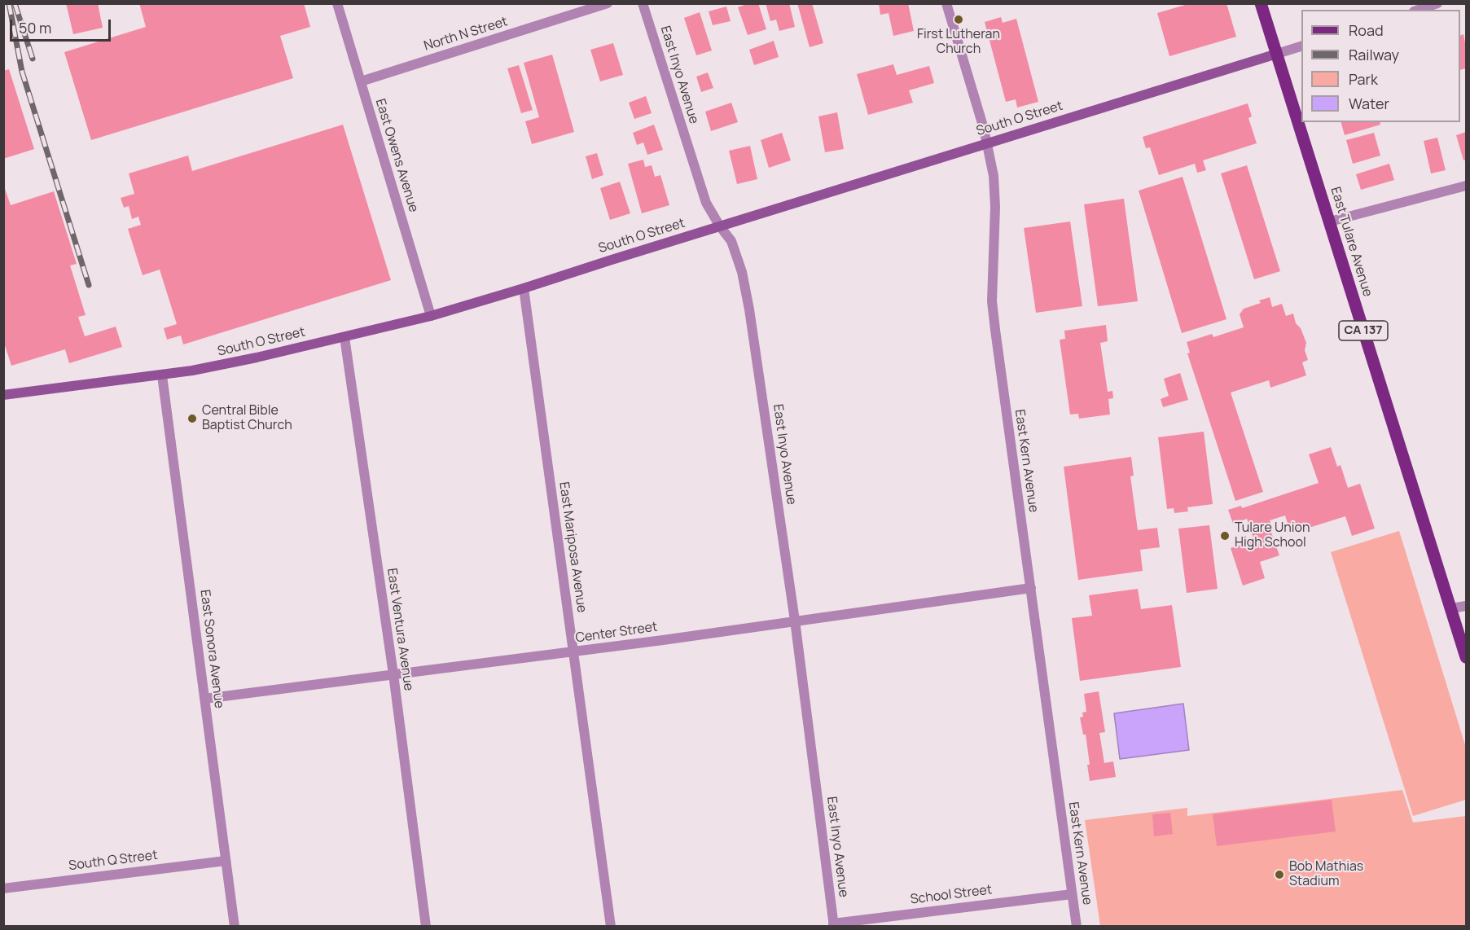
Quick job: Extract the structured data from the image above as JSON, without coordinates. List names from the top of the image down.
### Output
{
  "streets": {
    "main road": ["South O Street", "East Tulare Avenue", "CA 137"],
    "street": [
      "North N Street",
      "East Inyo Avenue",
      "East Owens Avenue",
      "East Kern Avenue",
      "East Mariposa Avenue",
      "East Ventura Avenue",
      "Center Street",
      "East Sonora Avenue",
      "South Q Street",
      "School Street"
    ]
  },
  "crossings": [
    ["North N Street", "East Owens Avenue"],
    ["East Inyo Avenue", "South O Street"],
    ["East Inyo Avenue", "Center Street"],
    ["East Inyo Avenue", "School Street"],
    ["South O Street", "East Owens Avenue"],
    ["South O Street", "East Tulare Avenue"],
    ["South O Street", "East Kern Avenue"],
    ["South O Street", "East Mariposa Avenue"],
    ["South O Street", "East Ventura Avenue"],
    ["South O Street", "East Sonora Avenue"],
    ["East Kern Avenue", "Center Street"],
    ["East Kern Avenue", "School Street"],
    ["East Mariposa Avenue", "Center Street"],
    ["East Ventura Avenue", "Center Street"],
    ["Center Street", "East Sonora Avenue"],
    ["East Sonora Avenue", "South Q Street"]
  ],
  "places": [
    "First Lutheran Church",
    "Central Bible Baptist Church",
    "Tulare Union High School",
    "Bob Mathias Stadium"
  ],
  "legend": [
    "Road",
    "Railway",
    "Park",
    "Water"
  ],
  "scale_bar": "50 m"
}
